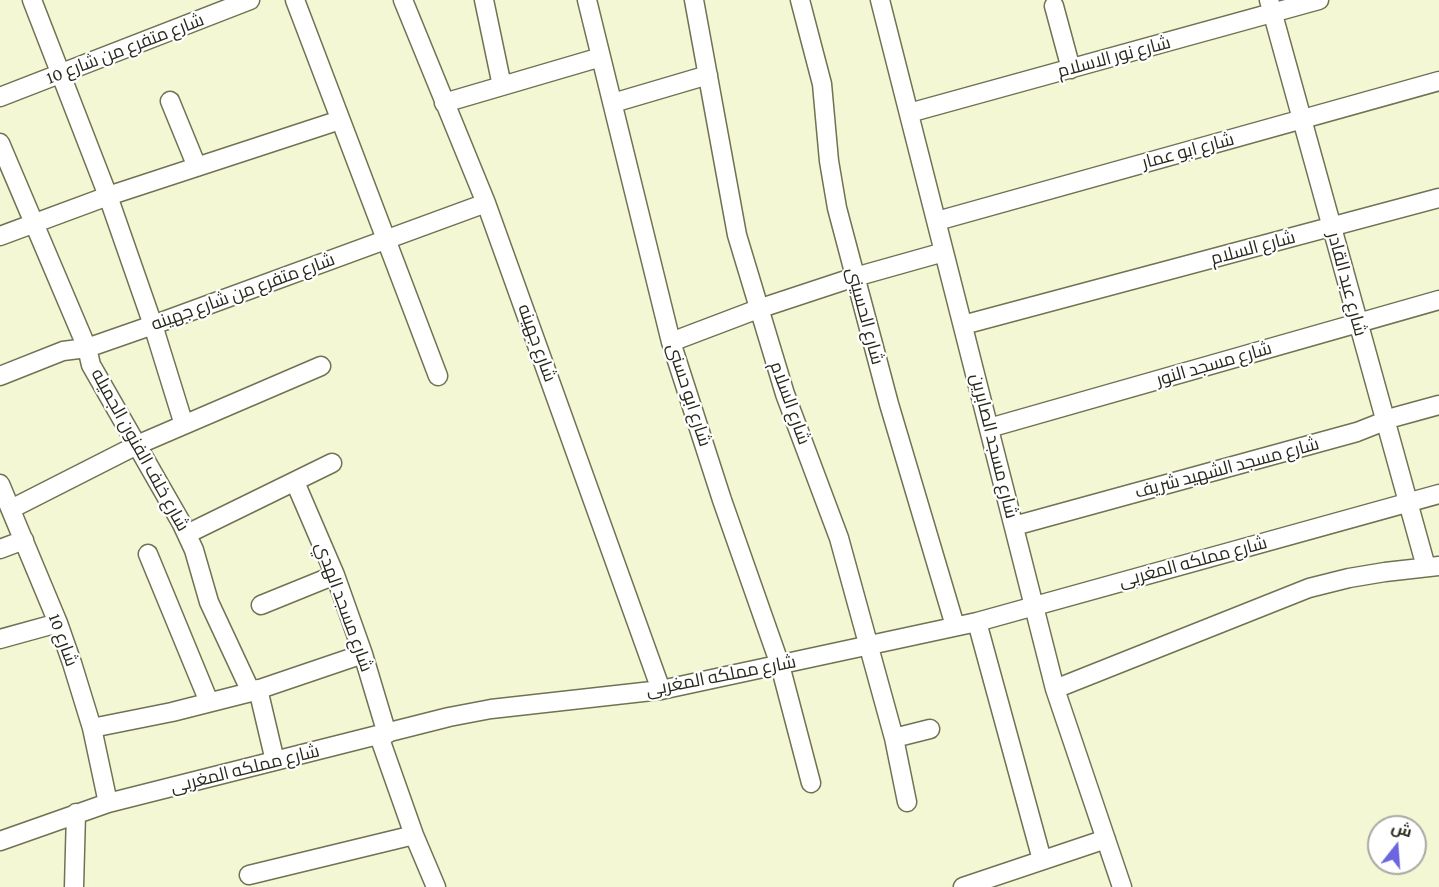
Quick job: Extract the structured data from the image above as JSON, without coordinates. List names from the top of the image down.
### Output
{
  "streets": {
    "street": [
      "شارع متفرع من شارع 10",
      "شارع نور الاسلام",
      "شارع ابو عمار",
      "شارع السلام",
      "شارع عبد القادر",
      "شارع متفرع من شارع جهينه",
      "شارع الحسينى",
      "شارع جهينه",
      "شارع مسجد النور",
      "شارع ابو حسنى",
      "شارع مسجد الصابرين",
      "شارع خلف الفنون الجميله",
      "شارع مسجد الشهيد شريف",
      "شارع مملكه المغربى",
      "شارع مسجد الهدي",
      "شارع 10"
    ]
  },
  "crossings": [
    ["شارع نور الاسلام", "شارع عبد القادر"],
    ["شارع نور الاسلام", "شارع مسجد الصابرين"],
    ["شارع ابو عمار", "شارع عبد القادر"],
    ["شارع ابو عمار", "شارع مسجد الصابرين"],
    ["شارع السلام", "شارع عبد القادر"],
    ["شارع السلام", "شارع مسجد الصابرين"],
    ["شارع السلام", "شارع مملكه المغربى"],
    ["شارع عبد القادر", "شارع مسجد النور"],
    ["شارع عبد القادر", "شارع مسجد الشهيد شريف"],
    ["شارع عبد القادر", "شارع مملكه المغربى"],
    ["شارع متفرع من شارع جهينه", "شارع جهينه"],
    ["شارع متفرع من شارع جهينه", "شارع خلف الفنون الجميله"],
    ["شارع الحسينى", "شارع مملكه المغربى"],
    ["شارع جهينه", "شارع مملكه المغربى"],
    ["شارع مسجد النور", "شارع مسجد الصابرين"],
    ["شارع ابو حسنى", "شارع مملكه المغربى"],
    ["شارع مسجد الصابرين", "شارع مسجد الشهيد شريف"],
    ["شارع مسجد الصابرين", "شارع مملكه المغربى"],
    ["شارع خلف الفنون الجميله", "شارع مملكه المغربى"],
    ["شارع مملكه المغربى", "شارع مسجد الهدي"],
    ["شارع مملكه المغربى", "شارع 10"]
  ],
  "north": "top"
}
